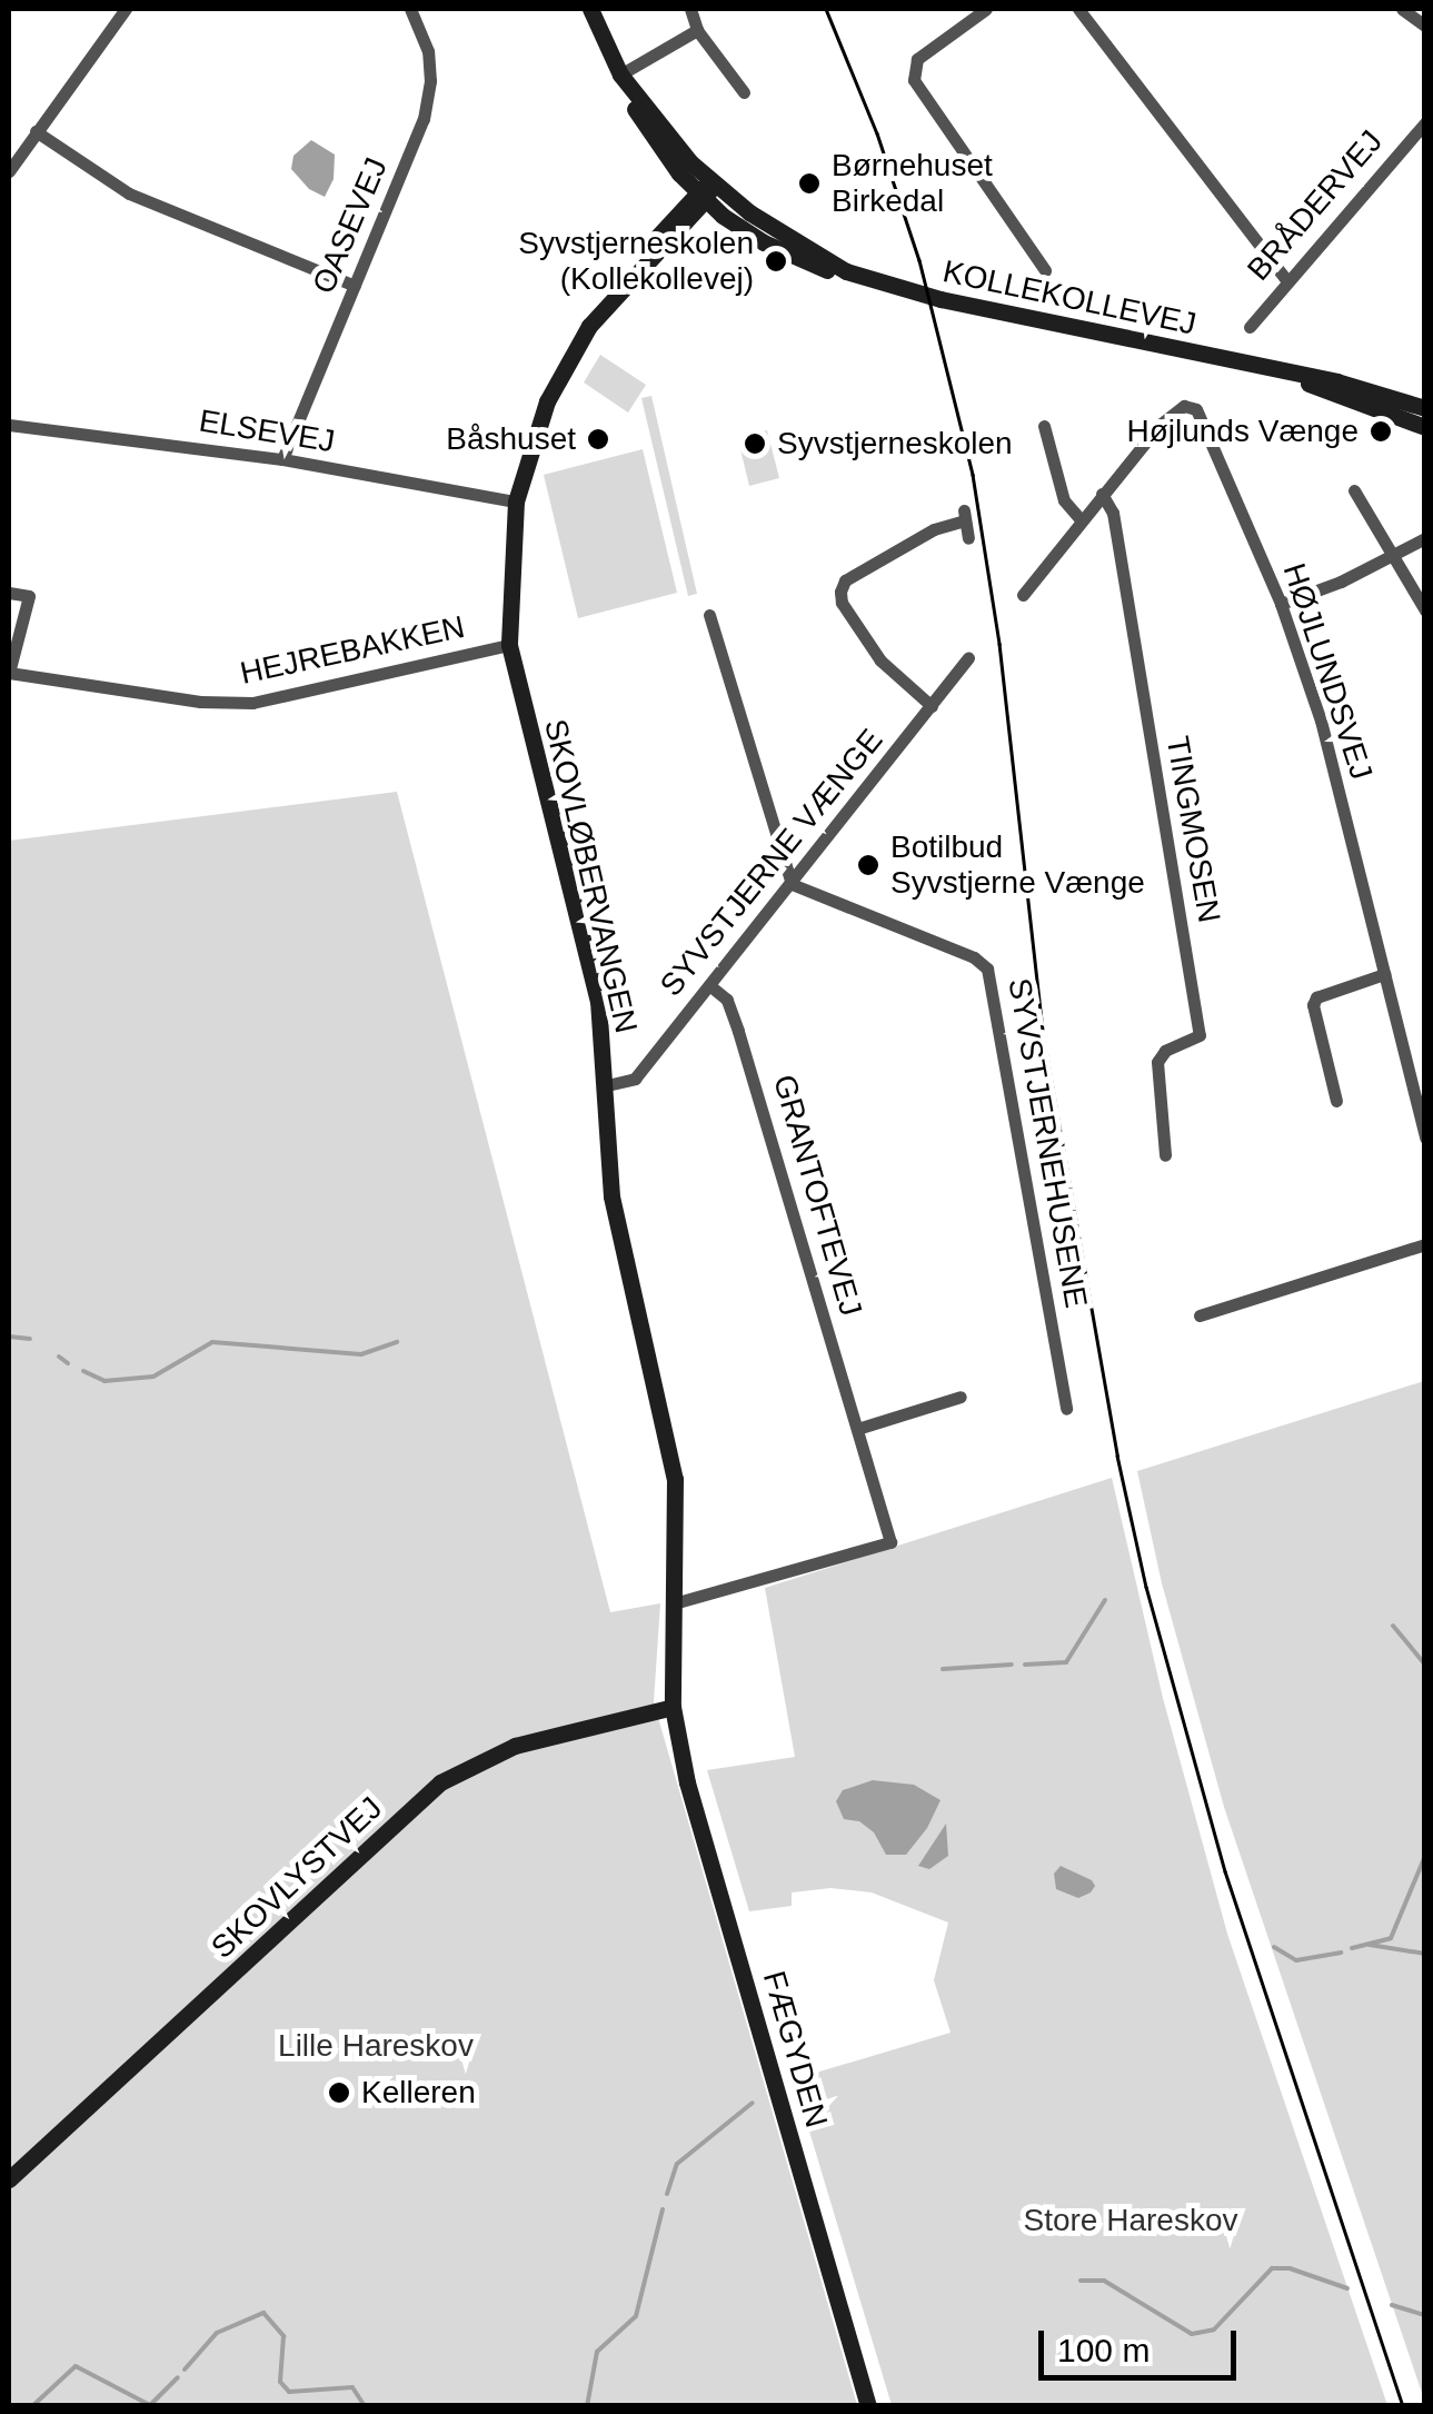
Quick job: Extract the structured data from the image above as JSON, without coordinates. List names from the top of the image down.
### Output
{
  "streets": {
    "street": [
      "BRÅDERVEJ",
      "OASEVEJ",
      "KOLLEKOLLEVEJ",
      "ELSEVEJ",
      "HEJREBAKKEN",
      "HØJLUNDSVEJ",
      "TINGMOSEN",
      "SYVSTJERNE VÆNGE",
      "SKOVLØBERVANGEN",
      "SYVSTJERNEHUSENE",
      "GRANTOFTEVEJ",
      "SKOVLYSTVEJ",
      "FÆGYDEN"
    ]
  },
  "crossings": [
    ["OASEVEJ", "ELSEVEJ"],
    ["KOLLEKOLLEVEJ", "SKOVLØBERVANGEN"],
    ["ELSEVEJ", "SKOVLØBERVANGEN"],
    ["HEJREBAKKEN", "SKOVLØBERVANGEN"],
    ["HØJLUNDSVEJ", "TINGMOSEN"],
    ["SYVSTJERNE VÆNGE", "SKOVLØBERVANGEN"],
    ["SYVSTJERNE VÆNGE", "SYVSTJERNEHUSENE"],
    ["SYVSTJERNE VÆNGE", "GRANTOFTEVEJ"],
    ["SKOVLØBERVANGEN", "GRANTOFTEVEJ"],
    ["SKOVLØBERVANGEN", "SKOVLYSTVEJ"],
    ["SKOVLØBERVANGEN", "FÆGYDEN"],
    ["SKOVLYSTVEJ", "FÆGYDEN"]
  ],
  "parks": ["Lille Hareskov", "Store Hareskov"],
  "places": [
    "Børnehuset Birkedal",
    "Syvstjerneskolen (Kollekollevej)",
    "Højlunds Vænge",
    "Båshuset",
    "Syvstjerneskolen",
    "Botilbud Syvstjerne Vænge",
    "Kelleren"
  ],
  "scale_bar": "100 m"
}
